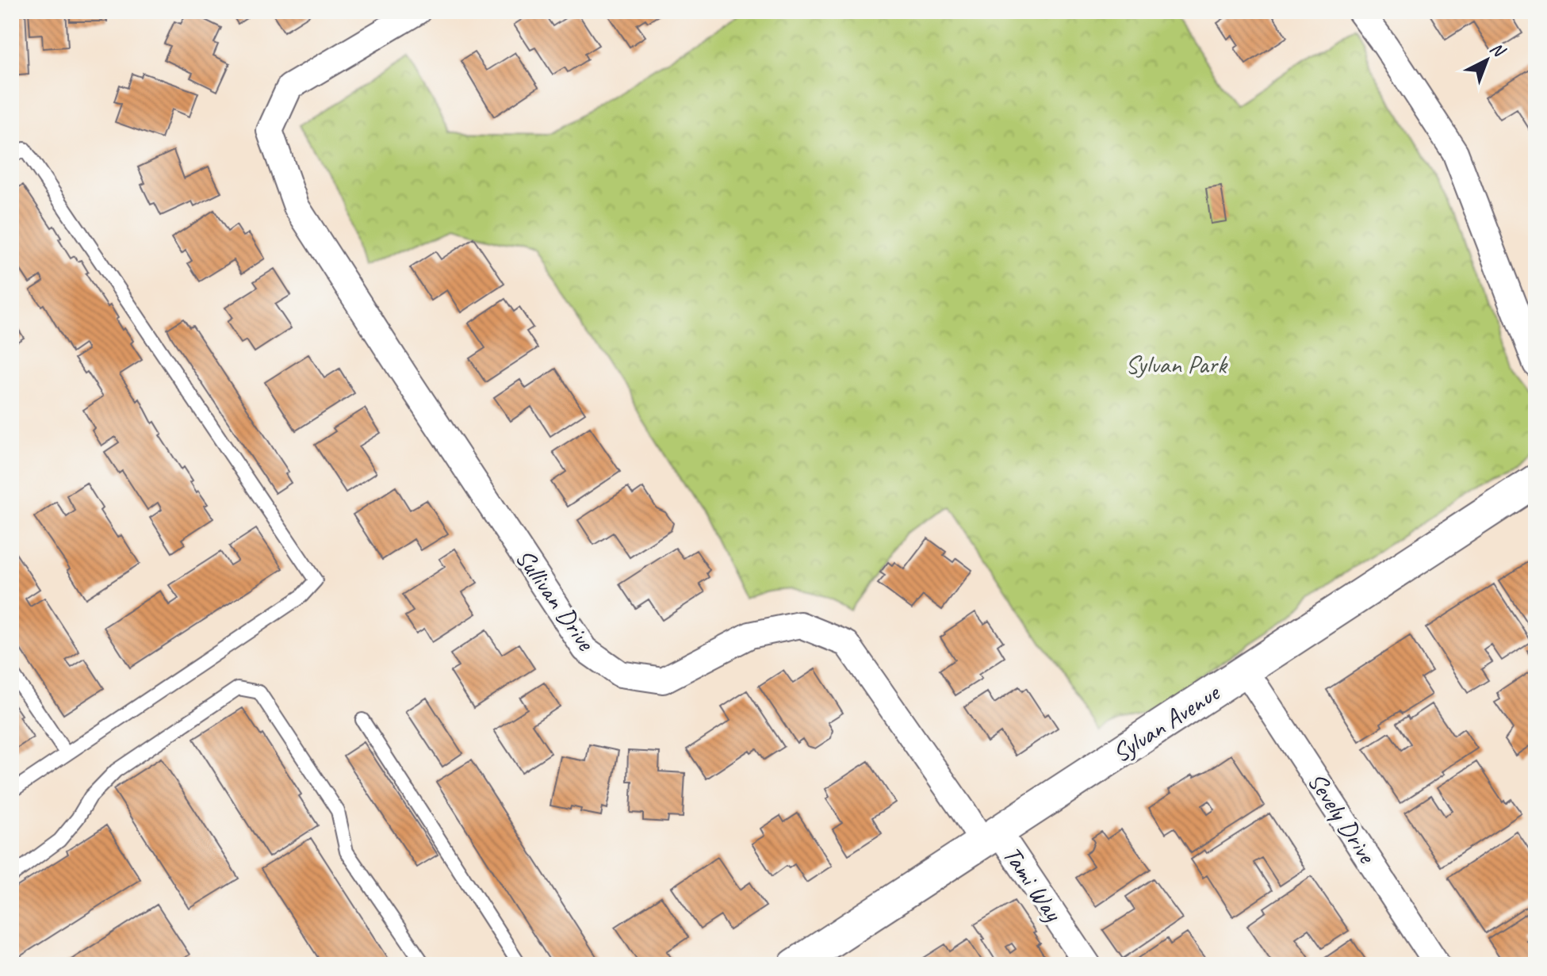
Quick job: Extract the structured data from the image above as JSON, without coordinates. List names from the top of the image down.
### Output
{
  "streets": {
    "street": [
      "Sullivan Drive",
      "Sylvan Avenue",
      "Sevely Drive",
      "Tami Way"
    ]
  },
  "crossings": [
    ["Sullivan Drive", "Sylvan Avenue"],
    ["Sullivan Drive", "Tami Way"],
    ["Sylvan Avenue", "Sevely Drive"],
    ["Sylvan Avenue", "Tami Way"]
  ],
  "parks": ["Sylvan Park"],
  "north": "top right"
}
